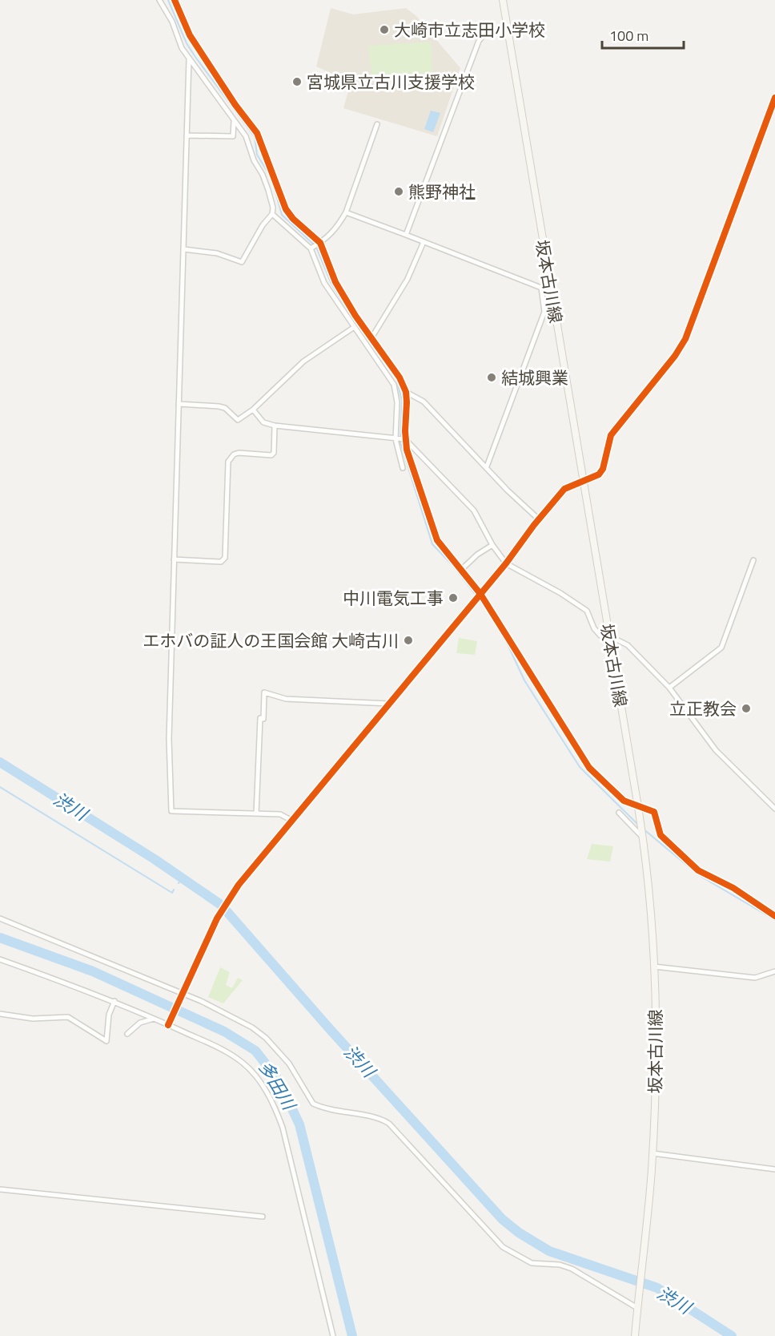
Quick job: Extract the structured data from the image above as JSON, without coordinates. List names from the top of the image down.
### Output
{
  "streets": {
    "main road": ["坂本古川線"]
  },
  "water": ["渋川", "多田川"],
  "places": [
    "大崎市立志田小学校",
    "宮城県立古川支援学校",
    "熊野神社",
    "結城興業",
    "中川電気工事",
    "エホバの証人の王国会館 大崎古川",
    "立正教会"
  ],
  "scale_bar": "100 m"
}
